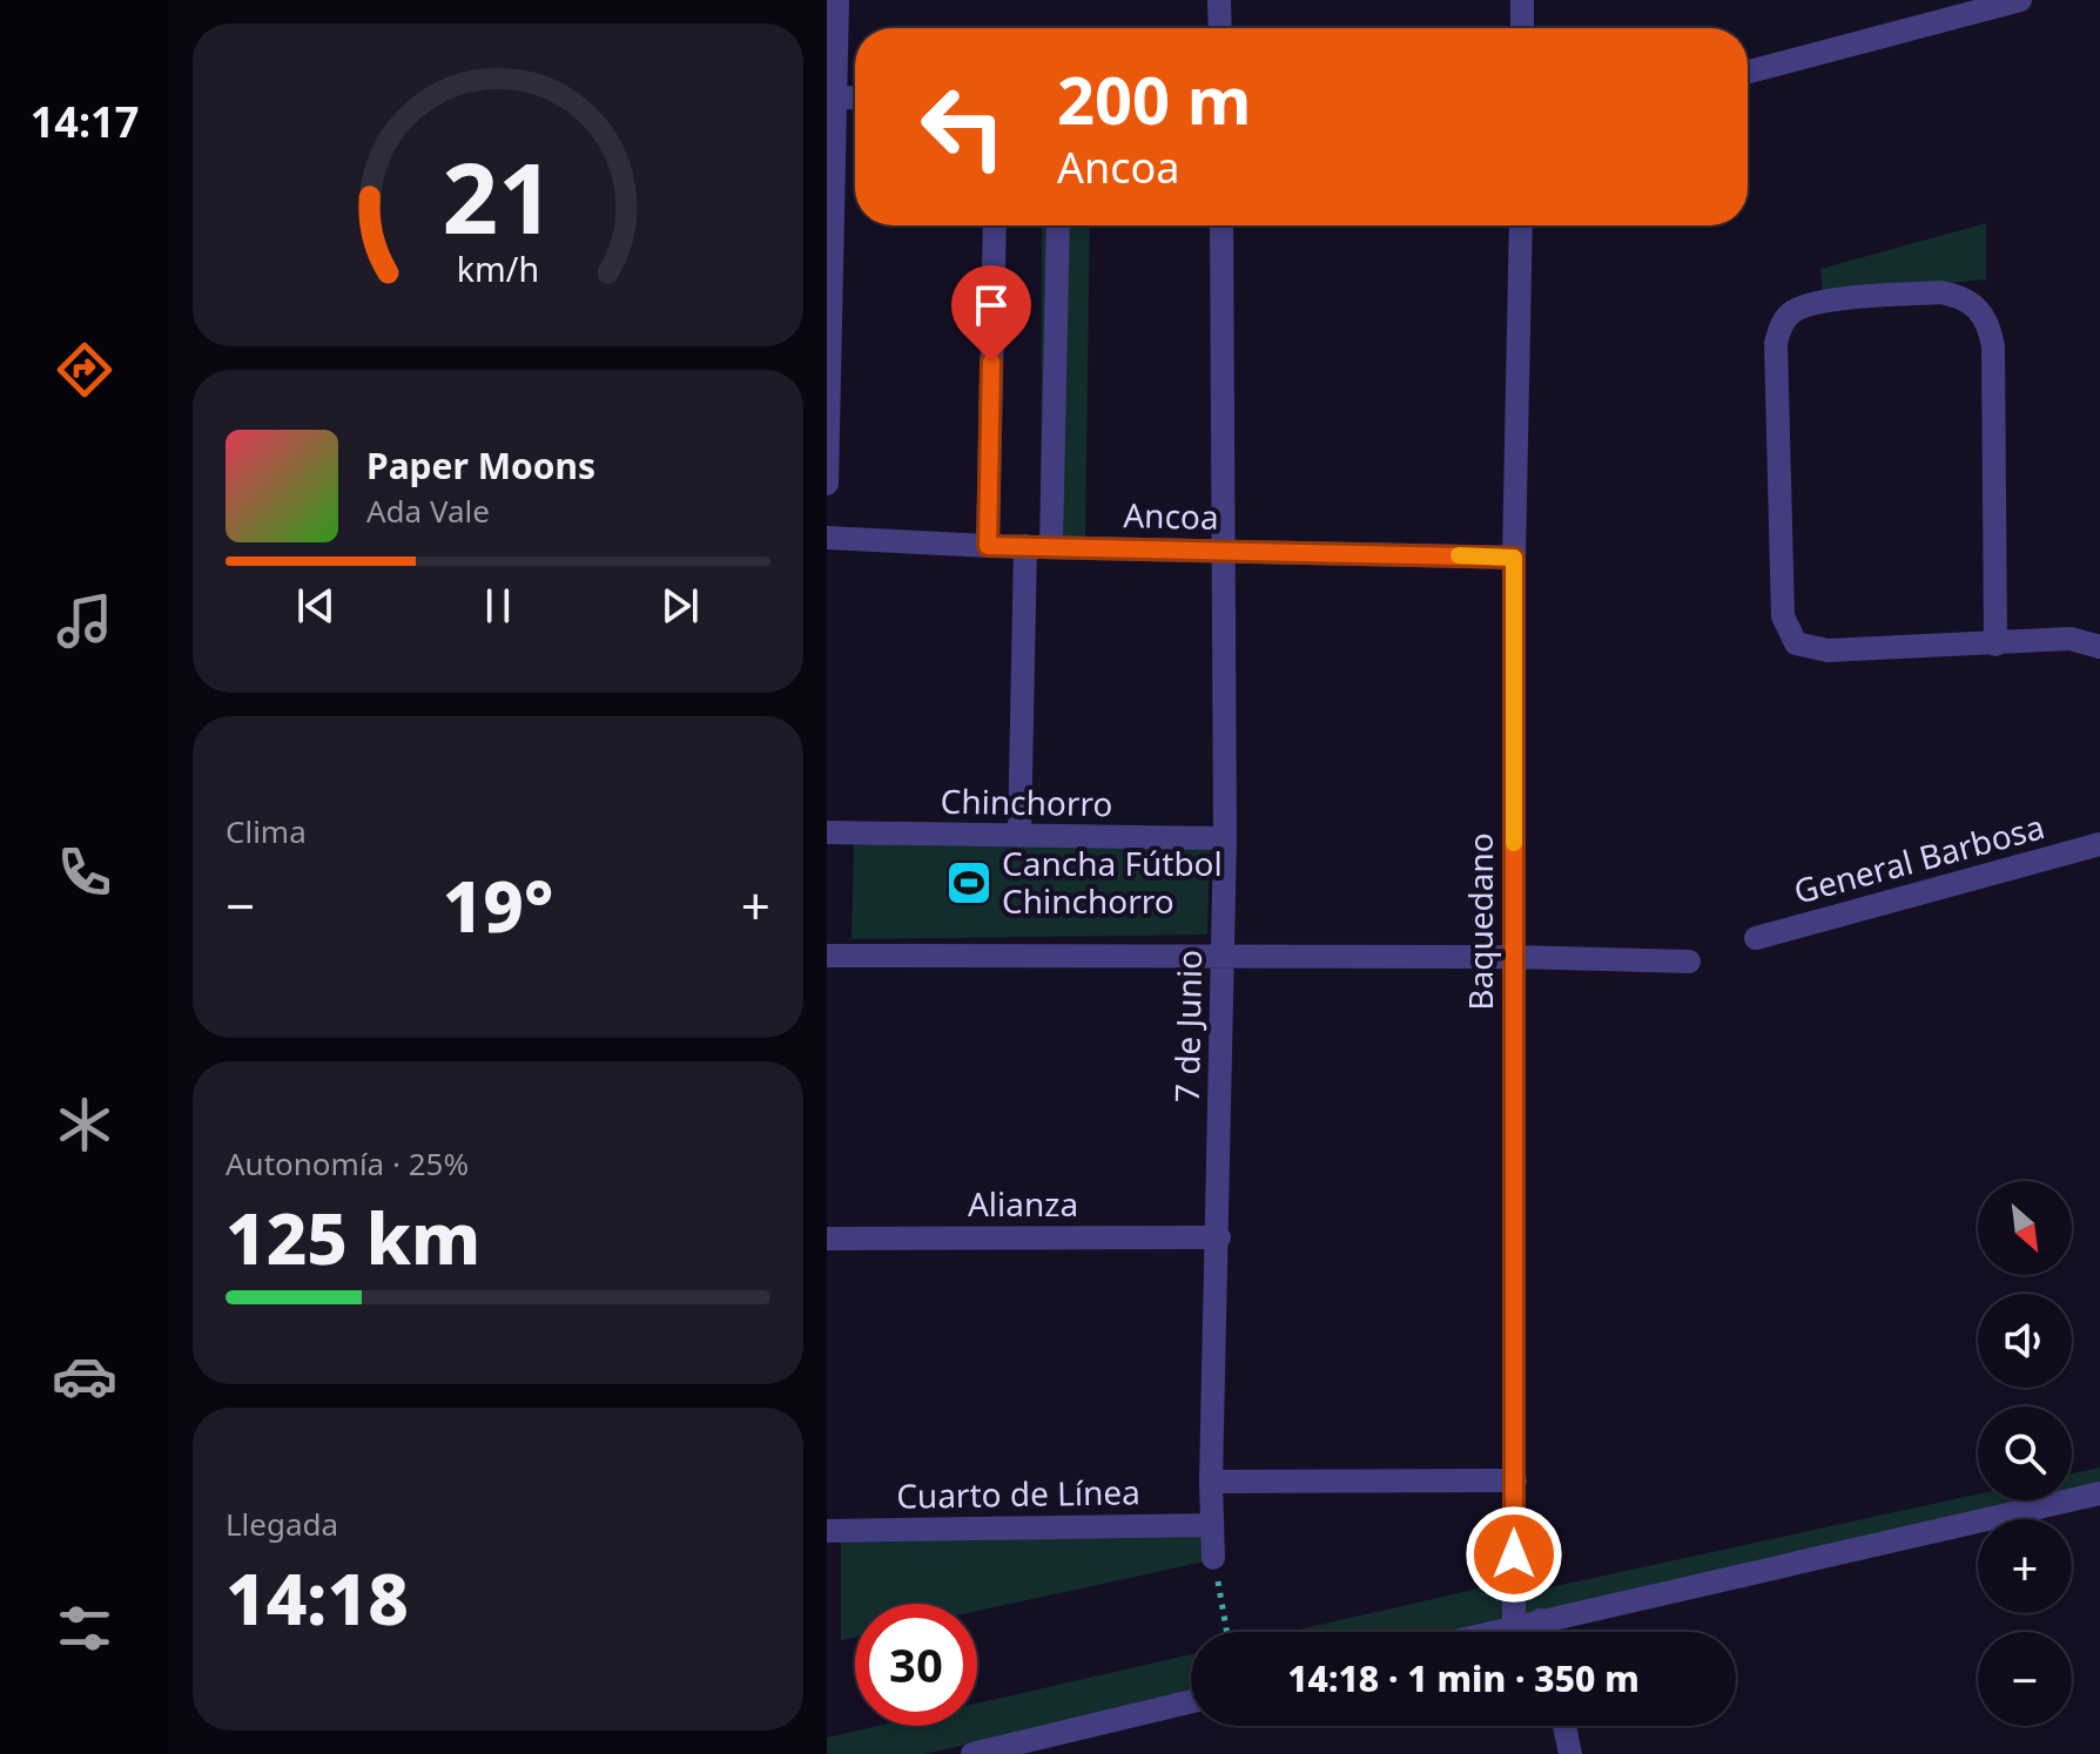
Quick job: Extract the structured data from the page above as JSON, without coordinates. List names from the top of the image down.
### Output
{
  "streets": {
    "street": [
      "Ancoa",
      "Chinchorro",
      "General Barbosa",
      "Baquedano",
      "7 de Junio",
      "Alianza",
      "Cuarto de Línea"
    ]
  },
  "crossings": [
    ["Ancoa", "Baquedano"],
    ["Ancoa", "7 de Junio"],
    ["Chinchorro", "7 de Junio"],
    ["7 de Junio", "Alianza"],
    ["7 de Junio", "Cuarto de Línea"]
  ],
  "places": {
    "sports": ["Cancha Fútbol Chinchorro"]
  },
  "north": "bottom right",
  "page": {
    "tabs": "14:17",
    "turn": ["200 m", "Ancoa"],
    "song": ["Paper Moons", "Ada Vale"],
    "tile": [
      "Clima",
      ["Autonomía · 25%", "125 km"],
      ["Llegada", "14:18"]
    ],
    "heat": ["−", "19°", "+"],
    "map_buttons": ["+", "−"],
    "limit": "30",
    "trip": "14:18 · 1 min · 350 m",
    "gauge": ["21", "km/h"]
  }
}
